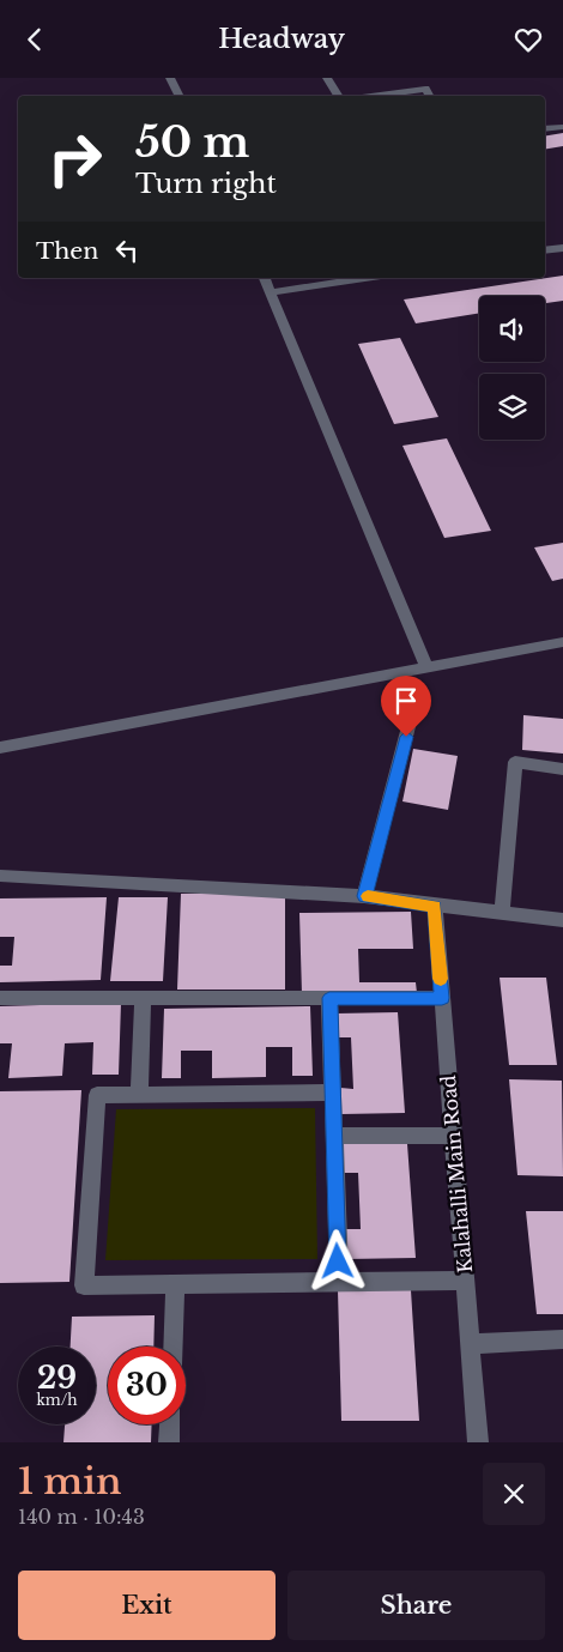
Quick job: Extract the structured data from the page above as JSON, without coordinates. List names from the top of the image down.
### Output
{
  "streets": {
    "street": ["Kalahalli Main Road"]
  },
  "page": {
    "header": "Headway",
    "turn": ["50 m", "Turn right"],
    "then": "Then",
    "speed": "29 km/h",
    "limit": "30",
    "heading": ["1 min", "140 m · 10:43"],
    "buttons": ["Exit", "Share"]
  }
}
